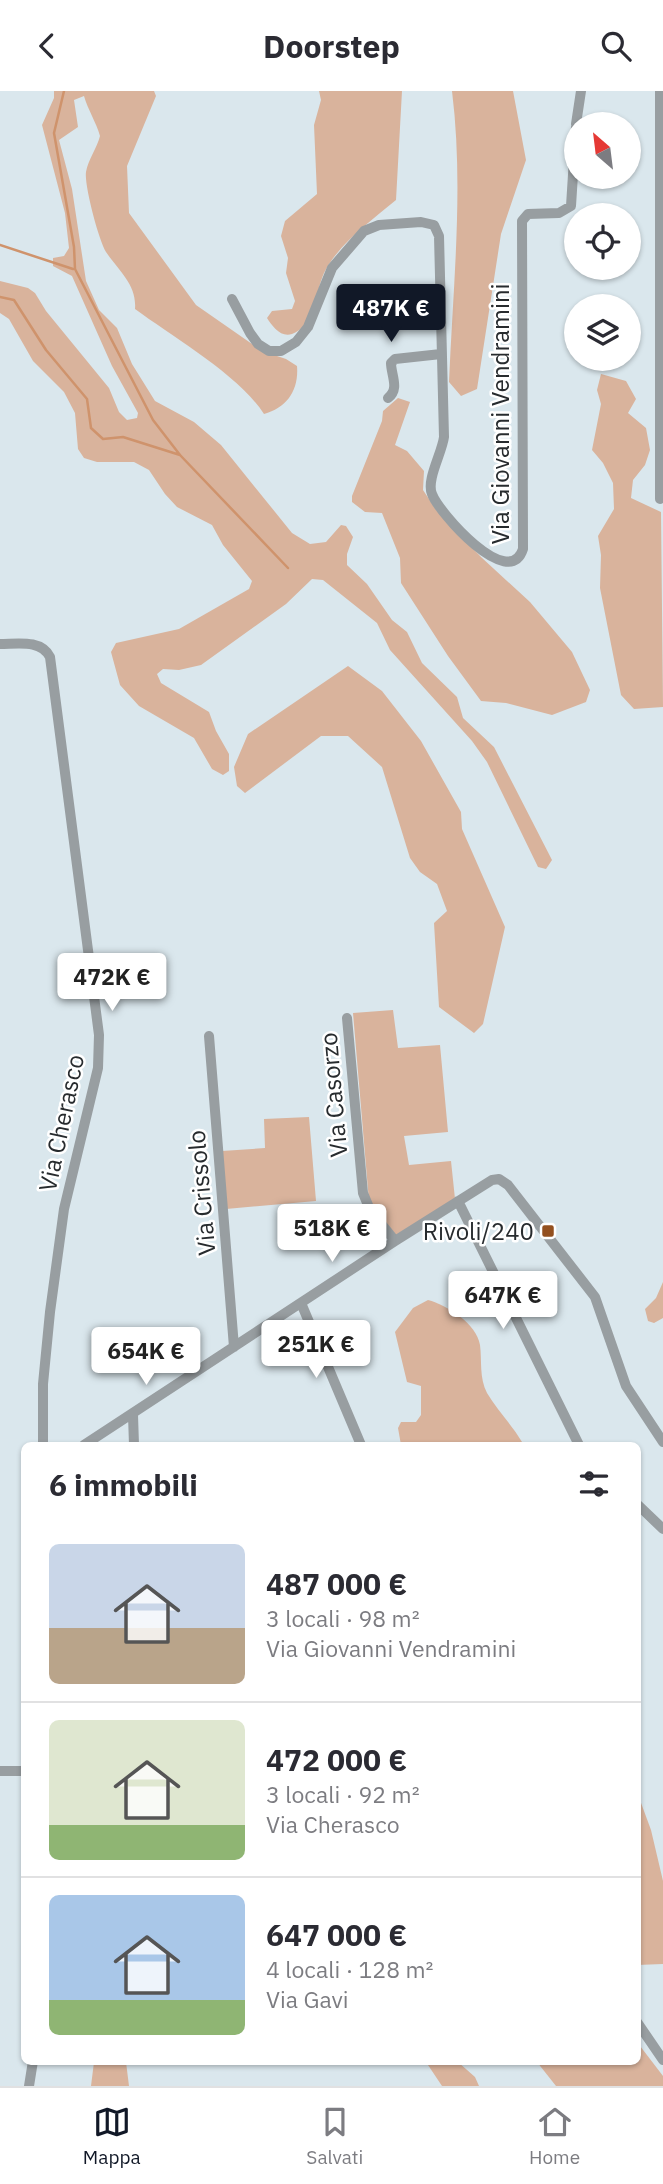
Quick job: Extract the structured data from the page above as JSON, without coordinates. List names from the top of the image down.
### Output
{
  "streets": {
    "street": [
      "Via Giovanni Vendramini",
      "Via Casorzo",
      "Via Cherasco",
      "Via Crissolo"
    ]
  },
  "places": {
    "transit": ["Rivoli/240"]
  },
  "north": "top left",
  "page": {
    "header": "Doorstep",
    "price": [
      "487K €",
      "472K €",
      "518K €",
      "647K €",
      "251K €",
      "654K €"
    ],
    "heading": "6 immobili",
    "list": [
      {
        "name": "487 000 €",
        "note": "3 locali · 98 m² · Via Giovanni Vendramini"
      },
      {
        "name": "472 000 €",
        "note": "3 locali · 92 m² · Via Cherasco"
      },
      {
        "name": "647 000 €",
        "note": "4 locali · 128 m² · Via Gavi"
      }
    ],
    "tabs": ["Mappa", "Salvati", "Home"]
  }
}
